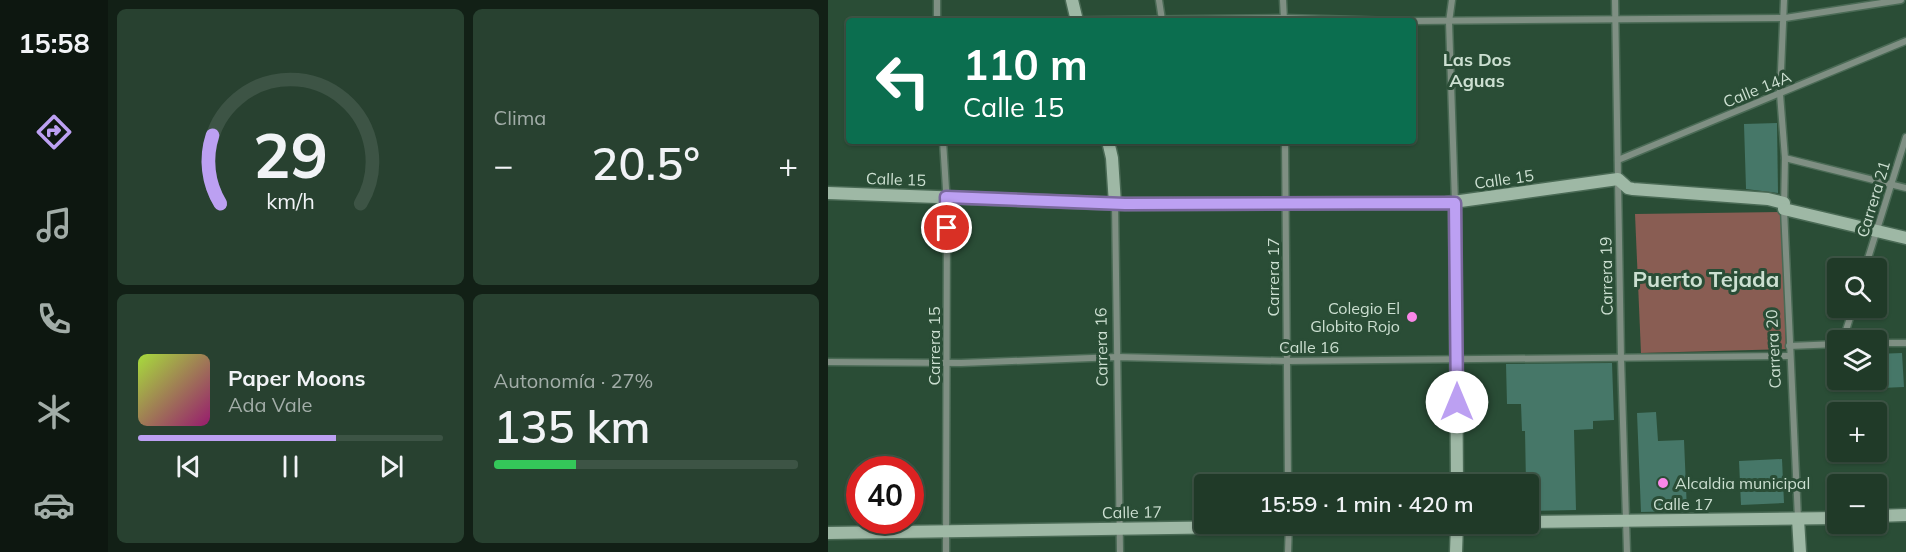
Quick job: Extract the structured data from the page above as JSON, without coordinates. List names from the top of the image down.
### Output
{
  "streets": {
    "street": [
      "Calle 14A",
      "Calle 15",
      "Carrera 21",
      "Carrera 19",
      "Carrera 17",
      "Carrera 15",
      "Carrera 16",
      "Calle 16",
      "Carrera 20",
      "Calle 17"
    ]
  },
  "crossings": [
    ["Calle 14A", "Carrera 19"],
    ["Calle 14A", "Carrera 20"],
    ["Calle 15", "Carrera 19"],
    ["Calle 15", "Carrera 17"],
    ["Calle 15", "Carrera 15"],
    ["Calle 15", "Carrera 16"],
    ["Carrera 19", "Calle 16"],
    ["Carrera 19", "Calle 17"],
    ["Carrera 17", "Calle 16"],
    ["Carrera 15", "Calle 16"],
    ["Carrera 15", "Calle 17"],
    ["Carrera 16", "Calle 16"],
    ["Carrera 16", "Calle 17"],
    ["Calle 16", "Carrera 20"],
    ["Carrera 20", "Calle 17"]
  ],
  "districts": ["Las Dos Aguas", "Puerto Tejada"],
  "places": ["Colegio El Globito Rojo", "Alcaldia municipal"],
  "page": {
    "tabs": "15:58",
    "tile": [
      "Clima",
      ["Autonomía · 27%", "135 km"]
    ],
    "turn": ["110 m", "Calle 15"],
    "heat": ["−", "20.5°", "+"],
    "map_buttons": ["+", "−"],
    "song": ["Paper Moons", "Ada Vale"],
    "limit": "40",
    "trip": "15:59 · 1 min · 420 m",
    "gauge": ["29", "km/h"]
  }
}
